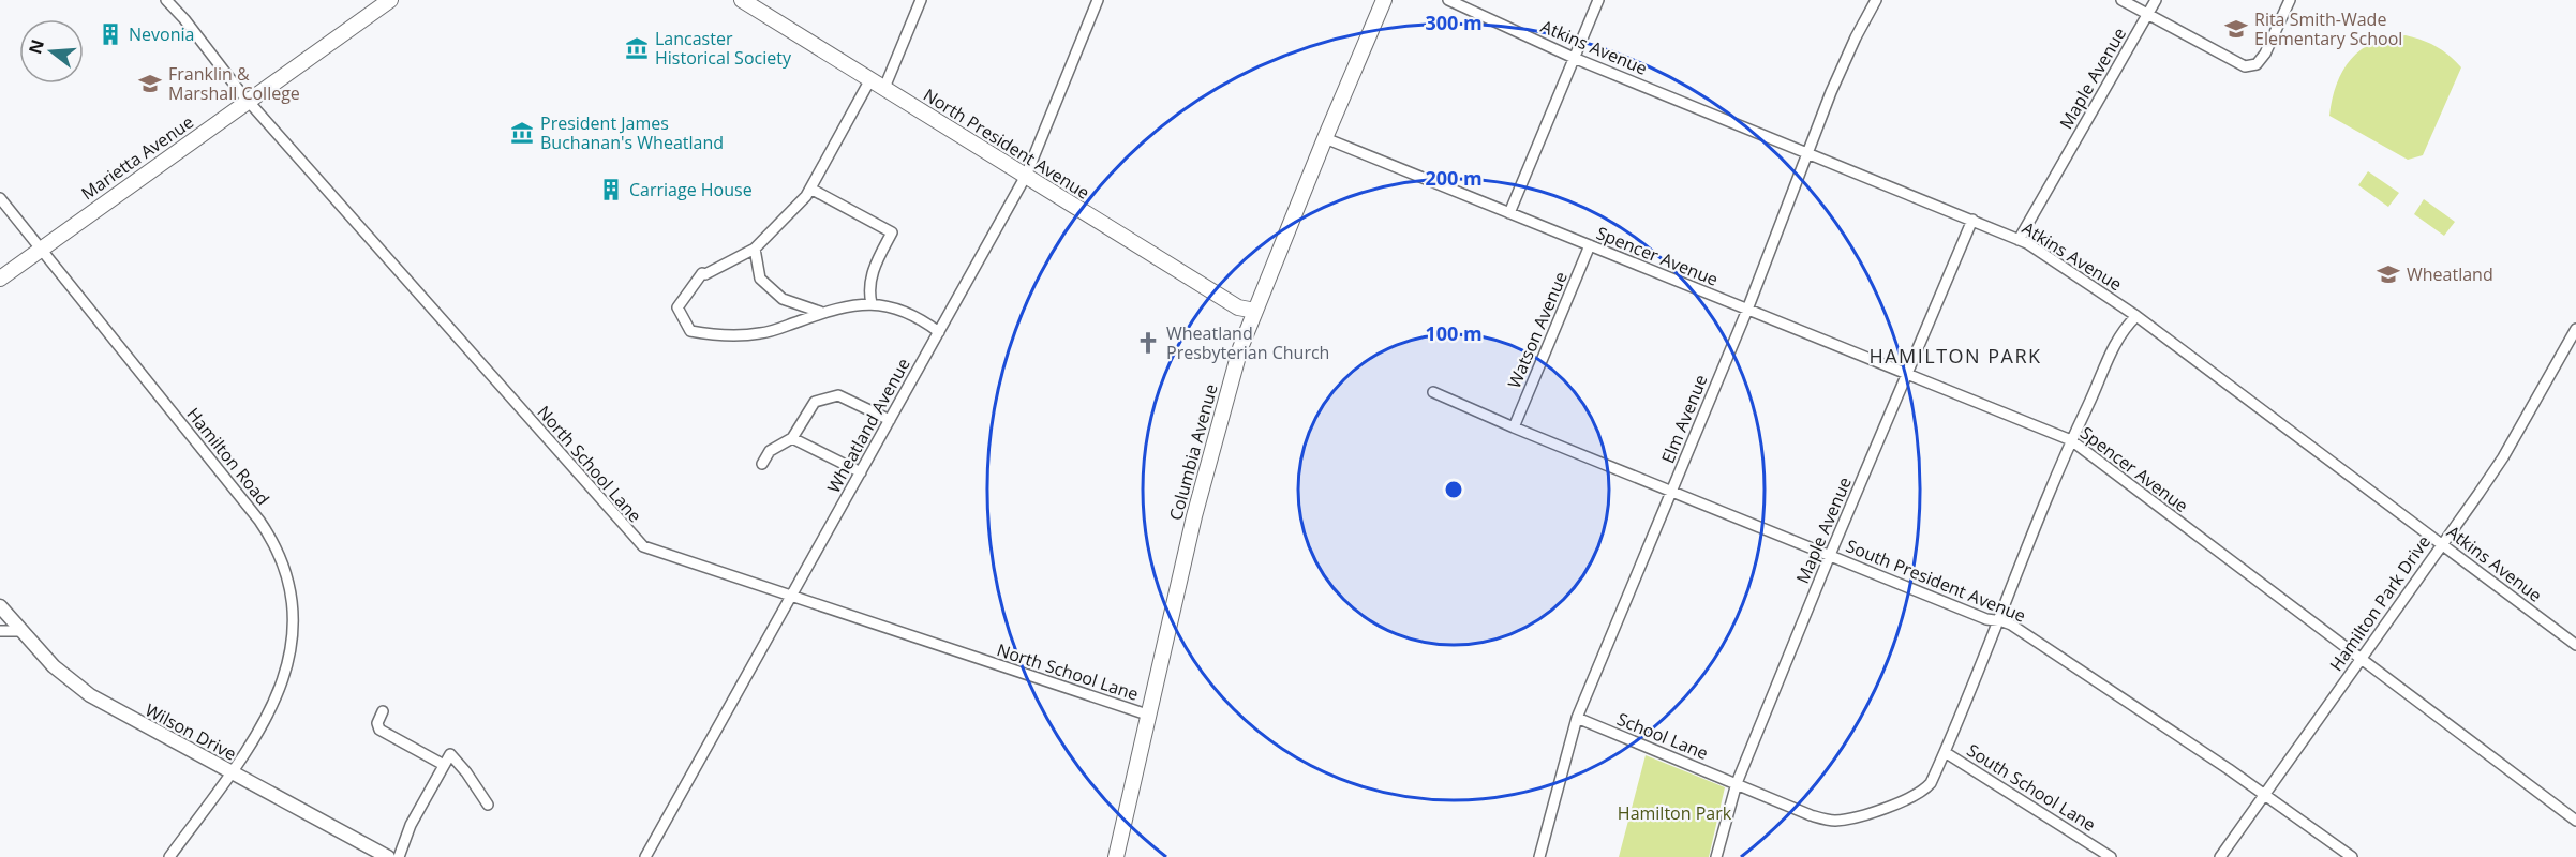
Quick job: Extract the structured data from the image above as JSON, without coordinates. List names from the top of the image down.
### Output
{
  "streets": {
    "main road": ["North President Avenue", "Marietta Avenue", "Columbia Avenue"],
    "street": [
      "Atkins Avenue",
      "Maple Avenue",
      "Spencer Avenue",
      "Watson Avenue",
      "Elm Avenue",
      "Wheatland Avenue",
      "Hamilton Road",
      "North School Lane",
      "South President Avenue",
      "Hamilton Park Drive",
      "Wilson Drive",
      "School Lane",
      "South School Lane"
    ]
  },
  "crossings": [
    ["Atkins Avenue", "Maple Avenue"],
    ["Atkins Avenue", "Elm Avenue"],
    ["Atkins Avenue", "Hamilton Park Drive"],
    ["Maple Avenue", "Spencer Avenue"],
    ["Maple Avenue", "South President Avenue"],
    ["Maple Avenue", "School Lane"],
    ["Maple Avenue", "South School Lane"],
    ["North President Avenue", "Wheatland Avenue"],
    ["North President Avenue", "Columbia Avenue"],
    ["Marietta Avenue", "Hamilton Road"],
    ["Marietta Avenue", "North School Lane"],
    ["Spencer Avenue", "Watson Avenue"],
    ["Spencer Avenue", "Elm Avenue"],
    ["Spencer Avenue", "Columbia Avenue"],
    ["Spencer Avenue", "Hamilton Park Drive"],
    ["Watson Avenue", "South President Avenue"],
    ["Elm Avenue", "South President Avenue"],
    ["Elm Avenue", "School Lane"],
    ["Wheatland Avenue", "North School Lane"],
    ["Columbia Avenue", "North School Lane"],
    ["Hamilton Road", "Wilson Drive"],
    ["South President Avenue", "Hamilton Park Drive"],
    ["School Lane", "South School Lane"]
  ],
  "districts": ["HAMILTON PARK"],
  "parks": ["Hamilton Park"],
  "places": {
    "school or university": ["Rita Smith-Wade Elementary School", "Franklin & Marshall College", "Wheatland"],
    "building": ["Nevonia", "Carriage House"],
    "museum": ["Lancaster Historical Society", "President James Buchanan's Wheatland"],
    "church": ["Wheatland Presbyterian Church"]
  },
  "north": "left",
  "rings": ["300 m", "200 m", "100 m"]
}
